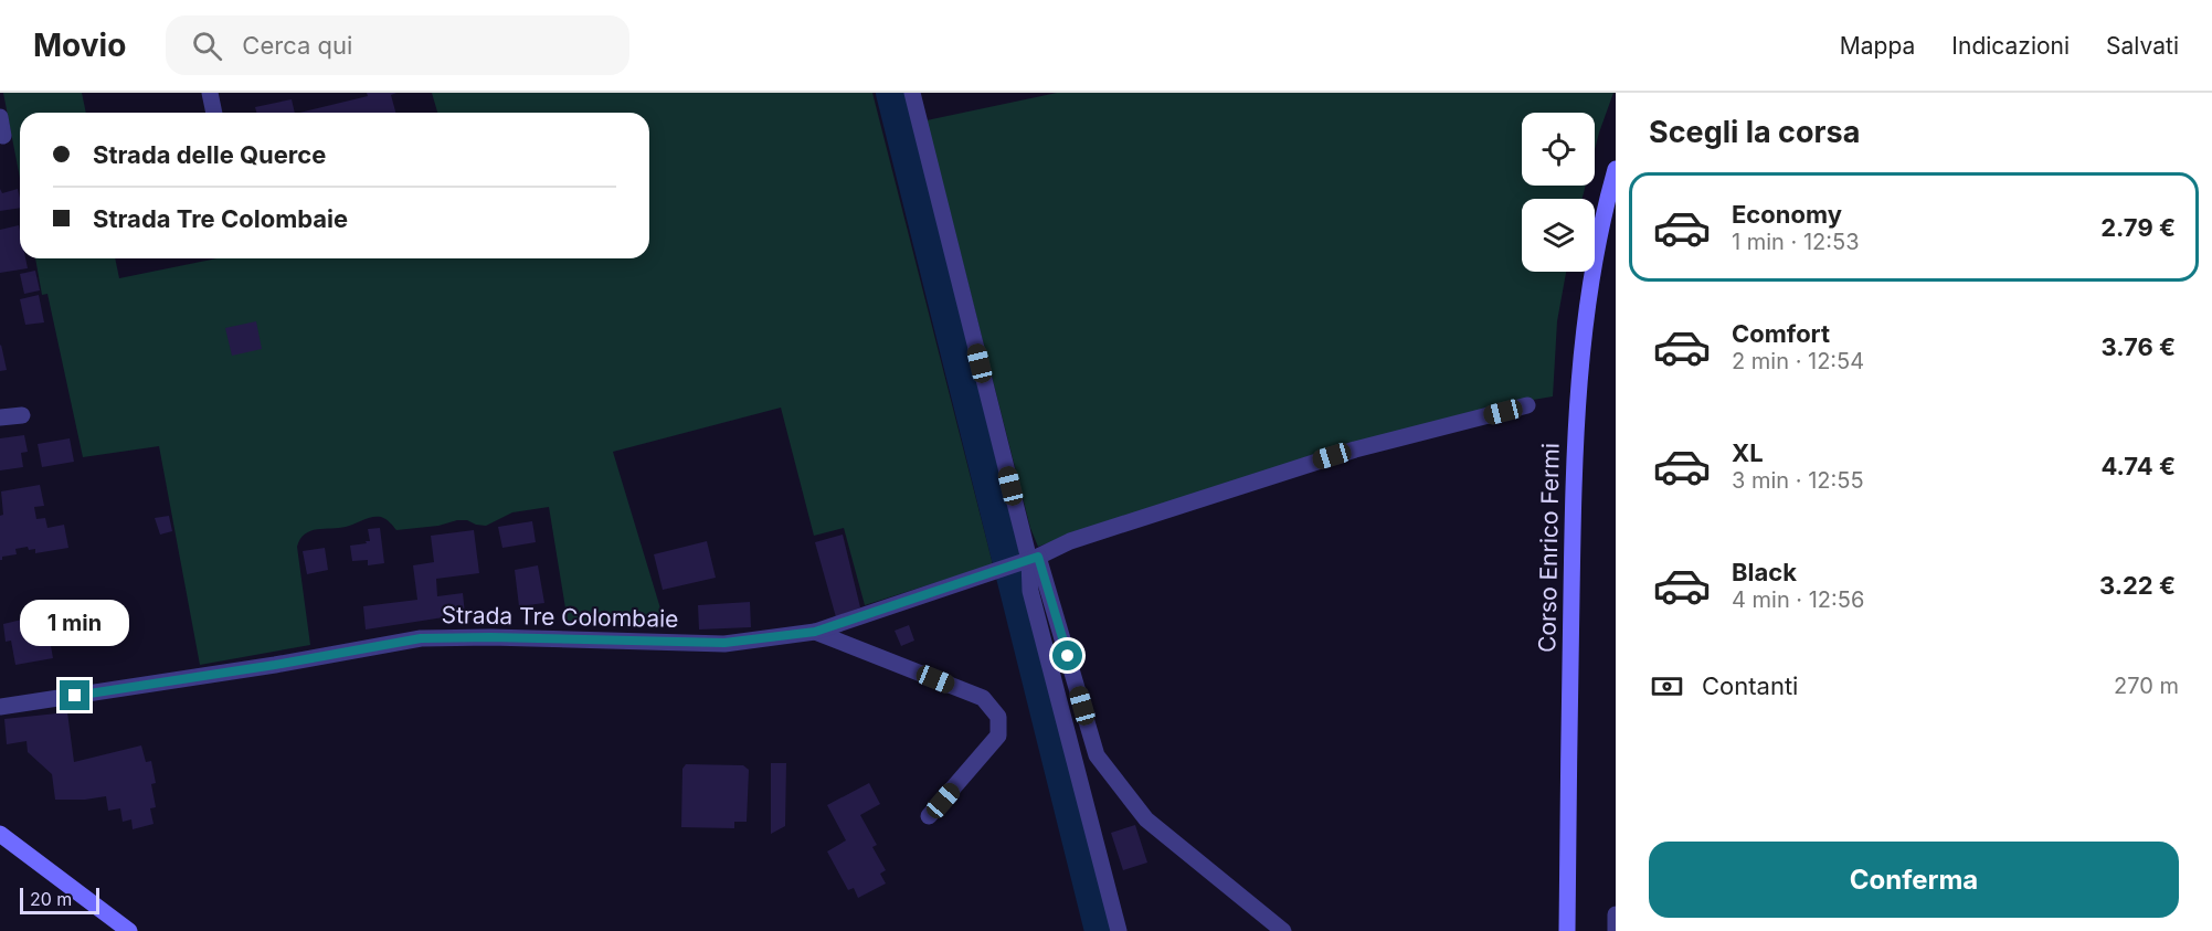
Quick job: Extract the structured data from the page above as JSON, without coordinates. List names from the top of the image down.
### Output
{
  "streets": {
    "main road": ["Corso Enrico Fermi"],
    "street": ["Strada Tre Colombaie"]
  },
  "scale_bar": "20 m",
  "page": {
    "header": "Movio",
    "search": "Cerca qui",
    "nav": ["Mappa", "Indicazioni", "Salvati"],
    "heading": "Scegli la corsa",
    "banner": ["Strada delle Querce", "Strada Tre Colombaie"],
    "list": [
      {
        "name": "Economy",
        "note": "1 min · 12:53",
        "value": "2.79 €"
      },
      {
        "name": "Comfort",
        "note": "2 min · 12:54",
        "value": "3.76 €"
      },
      {
        "name": "XL",
        "note": "3 min · 12:55",
        "value": "4.74 €"
      },
      {
        "name": "Black",
        "note": "4 min · 12:56",
        "value": "3.22 €"
      }
    ],
    "bubble": "1 min",
    "pay": ["Contanti", "270 m"],
    "buttons": "Conferma",
    "scale": "20 m"
  }
}
